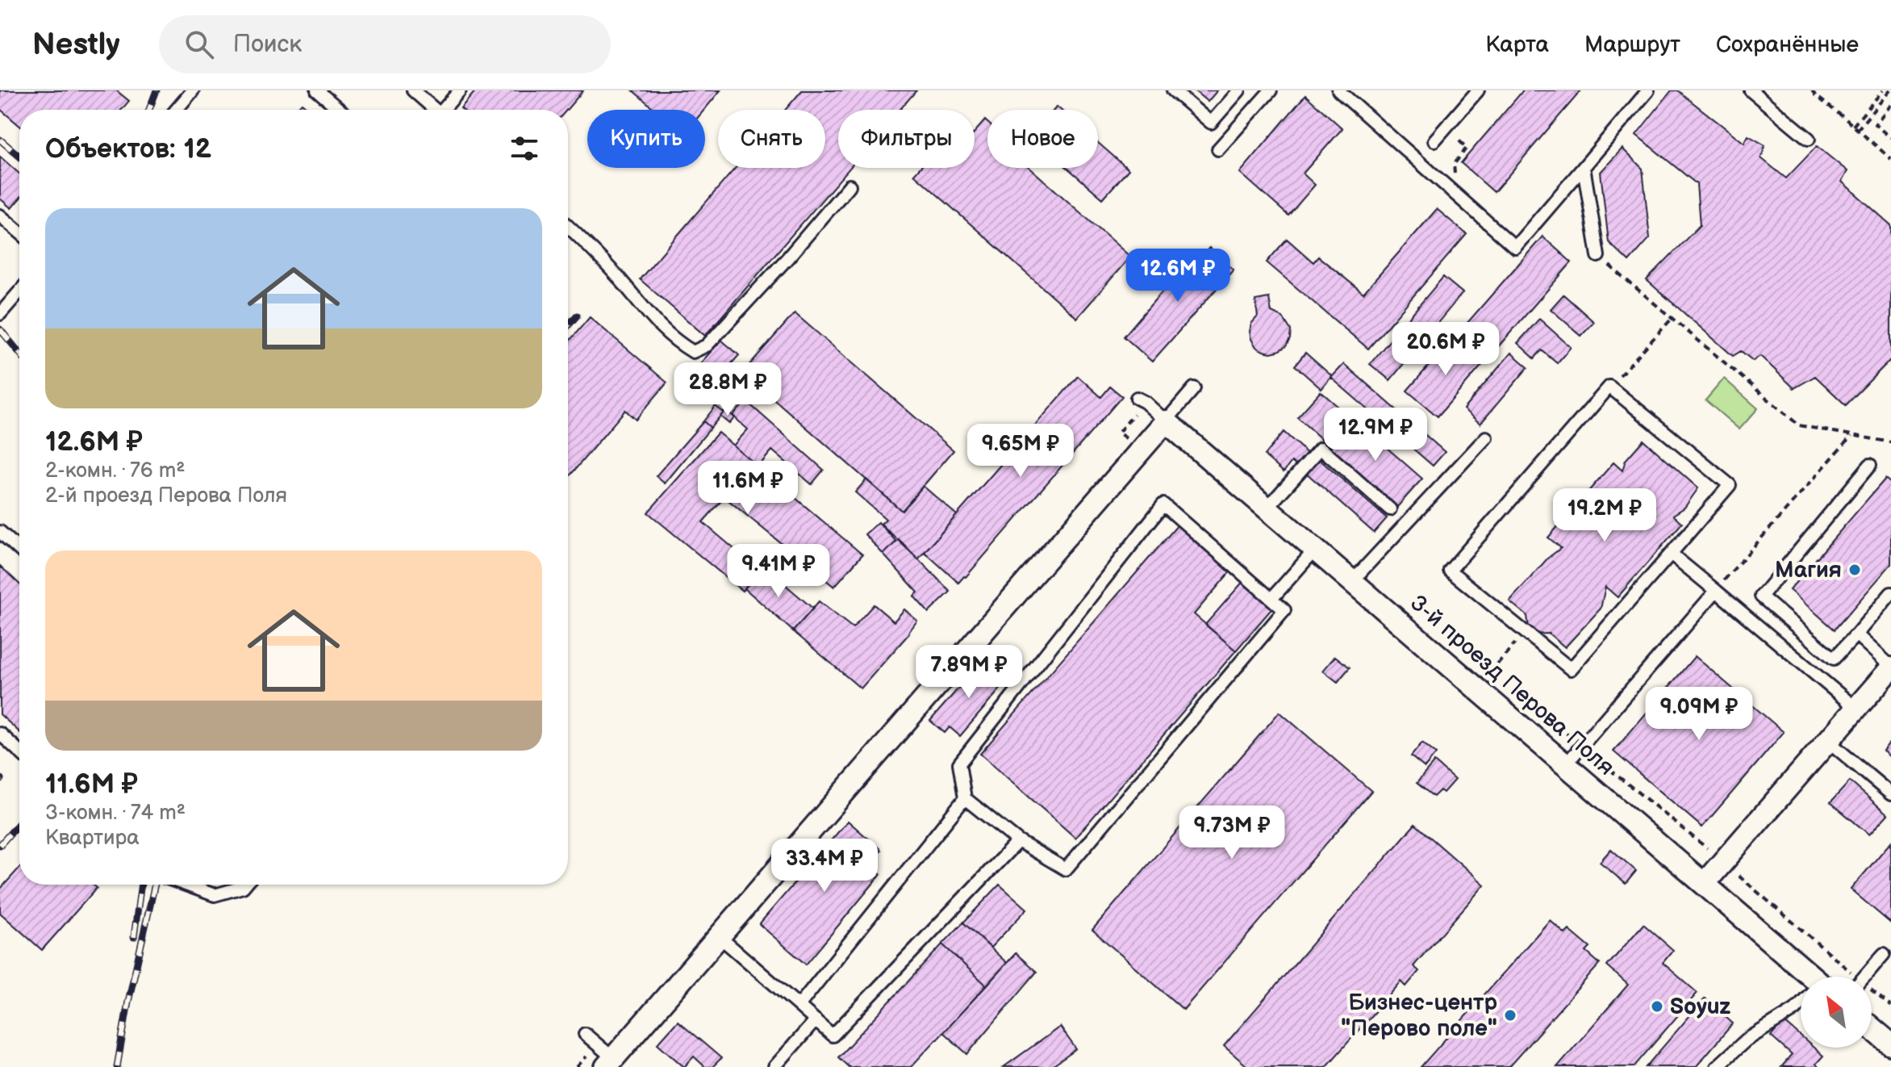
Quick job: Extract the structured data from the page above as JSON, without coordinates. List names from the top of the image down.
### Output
{
  "streets": {
    "street": ["3-й проезд Перова Поля"]
  },
  "places": ["Магия", "Soyuz", "Бизнес-центр \"Перово поле\""],
  "north": "top left",
  "page": {
    "header": "Nestly",
    "search": "Поиск",
    "nav": ["Карта", "Маршрут", "Сохранённые"],
    "chip": [
      "Купить",
      "Снять",
      "Фильтры",
      "Новое"
    ],
    "heading": "Объектов: 12",
    "list": [
      {
        "name": "12.6M ₽",
        "note": "2-комн. · 76 m² · 2-й проезд Перова Поля"
      },
      {
        "name": "11.6M ₽",
        "note": "3-комн. · 74 m² · Квартира"
      }
    ],
    "price": [
      "12.6M ₽",
      "20.6M ₽",
      "28.8M ₽",
      "12.9M ₽",
      "9.65M ₽",
      "11.6M ₽",
      "19.2M ₽",
      "9.41M ₽",
      "7.89M ₽",
      "9.09M ₽",
      "9.73M ₽",
      "33.4M ₽"
    ]
  }
}
